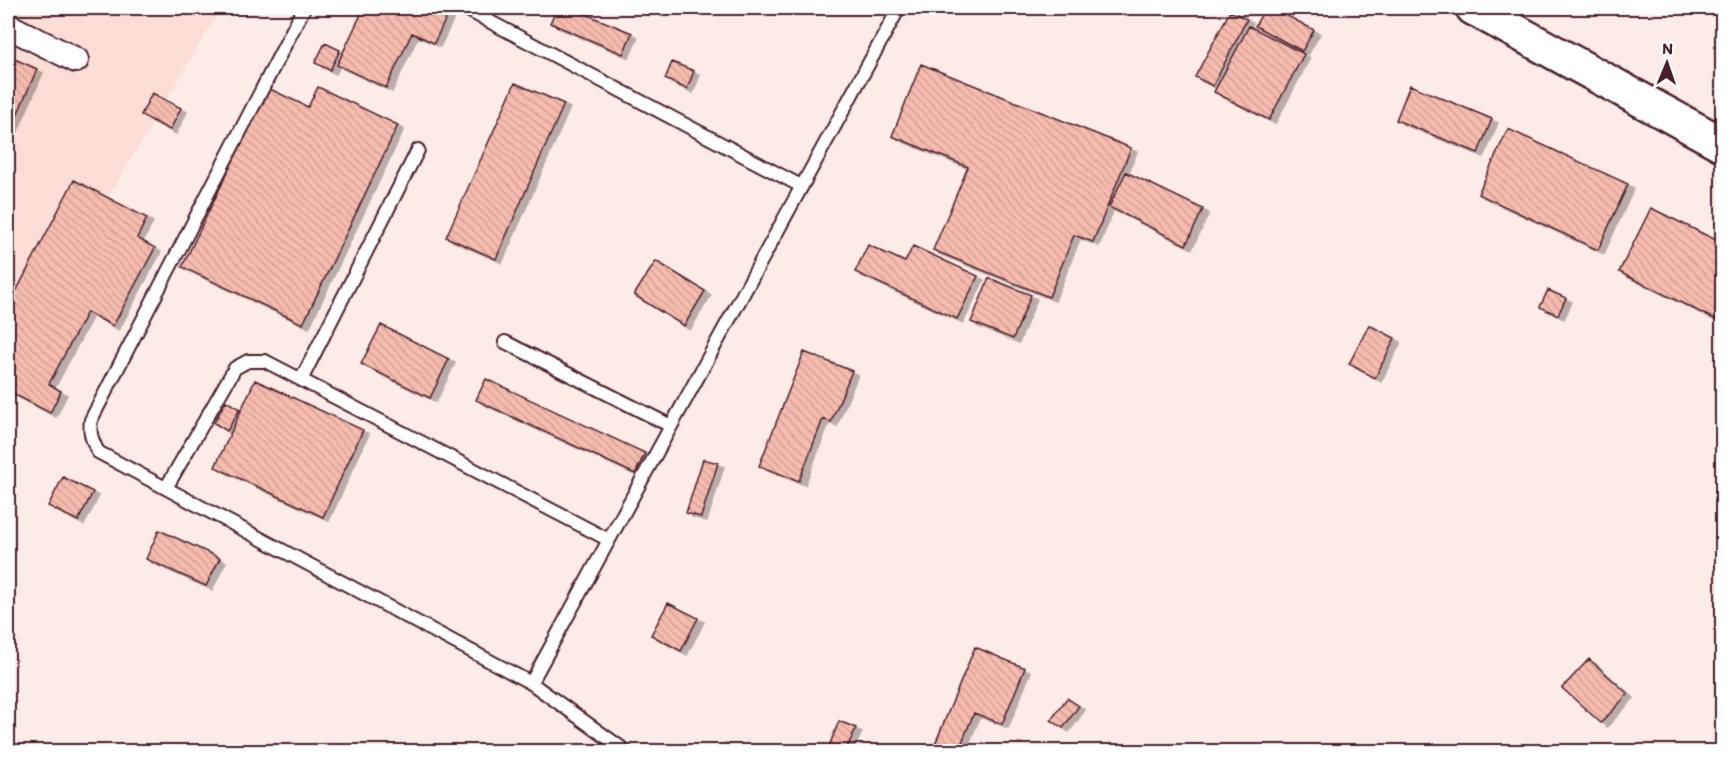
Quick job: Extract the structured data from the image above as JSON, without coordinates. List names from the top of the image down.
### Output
{
  "north": "top"
}
